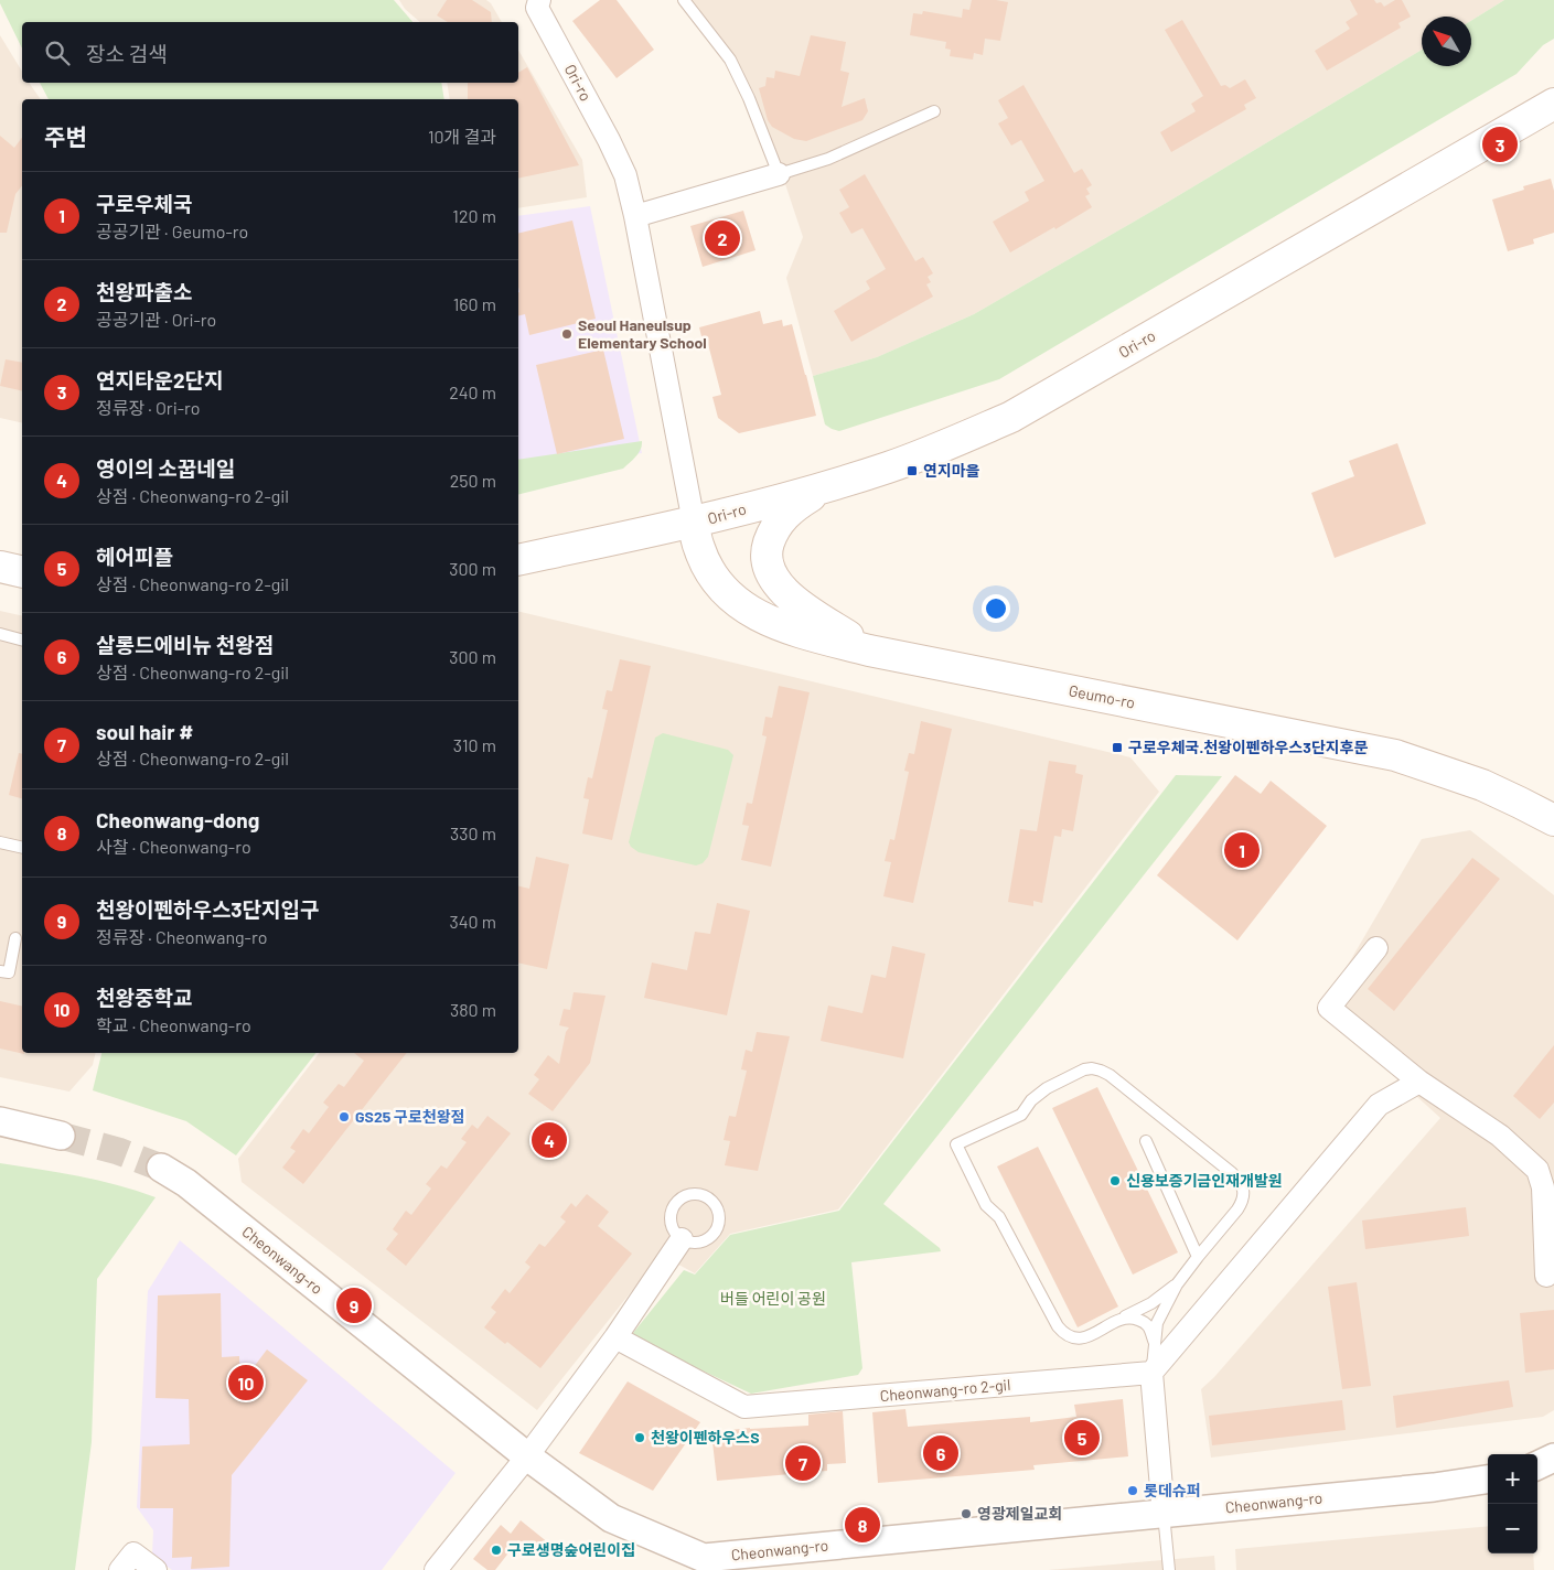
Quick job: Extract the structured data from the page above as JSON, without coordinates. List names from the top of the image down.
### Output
{
  "streets": {
    "main road": ["Ori-ro", "Geumo-ro"],
    "street": ["Cheonwang-ro", "Cheonwang-ro 2-gil"]
  },
  "crossings": [
    ["Ori-ro", "Geumo-ro"]
  ],
  "parks": ["버들 어린이 공원"],
  "places": {
    "other": [
      "Seoul Haneulsup Elementary School",
      "GS25 구로천왕점",
      "신용보증기금인재개발원",
      "천왕이펜하우스S",
      "롯데슈퍼",
      "영광제일교회",
      "구로생명숲어린이집"
    ],
    "transit": ["연지마을", "구로우체국.천왕이펜하우스3단지후문"]
  },
  "north": "top left",
  "page": {
    "search": "장소 검색",
    "heading": ["주변", "10개 결과"],
    "pins": [
      "3",
      "2",
      "1",
      "4",
      "9",
      "10",
      "5",
      "6",
      "7",
      "8"
    ],
    "list": [
      {
        "mark": "1",
        "name": "구로우체국",
        "note": "공공기관 · Geumo-ro",
        "value": "120 m"
      },
      {
        "mark": "2",
        "name": "천왕파출소",
        "note": "공공기관 · Ori-ro",
        "value": "160 m"
      },
      {
        "mark": "3",
        "name": "연지타운2단지",
        "note": "정류장 · Ori-ro",
        "value": "240 m"
      },
      {
        "mark": "4",
        "name": "영이의 소꿉네일",
        "note": "상점 · Cheonwang-ro 2-gil",
        "value": "250 m"
      },
      {
        "mark": "5",
        "name": "헤어피플",
        "note": "상점 · Cheonwang-ro 2-gil",
        "value": "300 m"
      },
      {
        "mark": "6",
        "name": "살롱드에비뉴 천왕점",
        "note": "상점 · Cheonwang-ro 2-gil",
        "value": "300 m"
      },
      {
        "mark": "7",
        "name": "soul hair #",
        "note": "상점 · Cheonwang-ro 2-gil",
        "value": "310 m"
      },
      {
        "mark": "8",
        "name": "Cheonwang-dong",
        "note": "사찰 · Cheonwang-ro",
        "value": "330 m"
      },
      {
        "mark": "9",
        "name": "천왕이펜하우스3단지입구",
        "note": "정류장 · Cheonwang-ro",
        "value": "340 m"
      },
      {
        "mark": "10",
        "name": "천왕중학교",
        "note": "학교 · Cheonwang-ro",
        "value": "380 m"
      }
    ],
    "map_buttons": ["+", "−"]
  }
}
